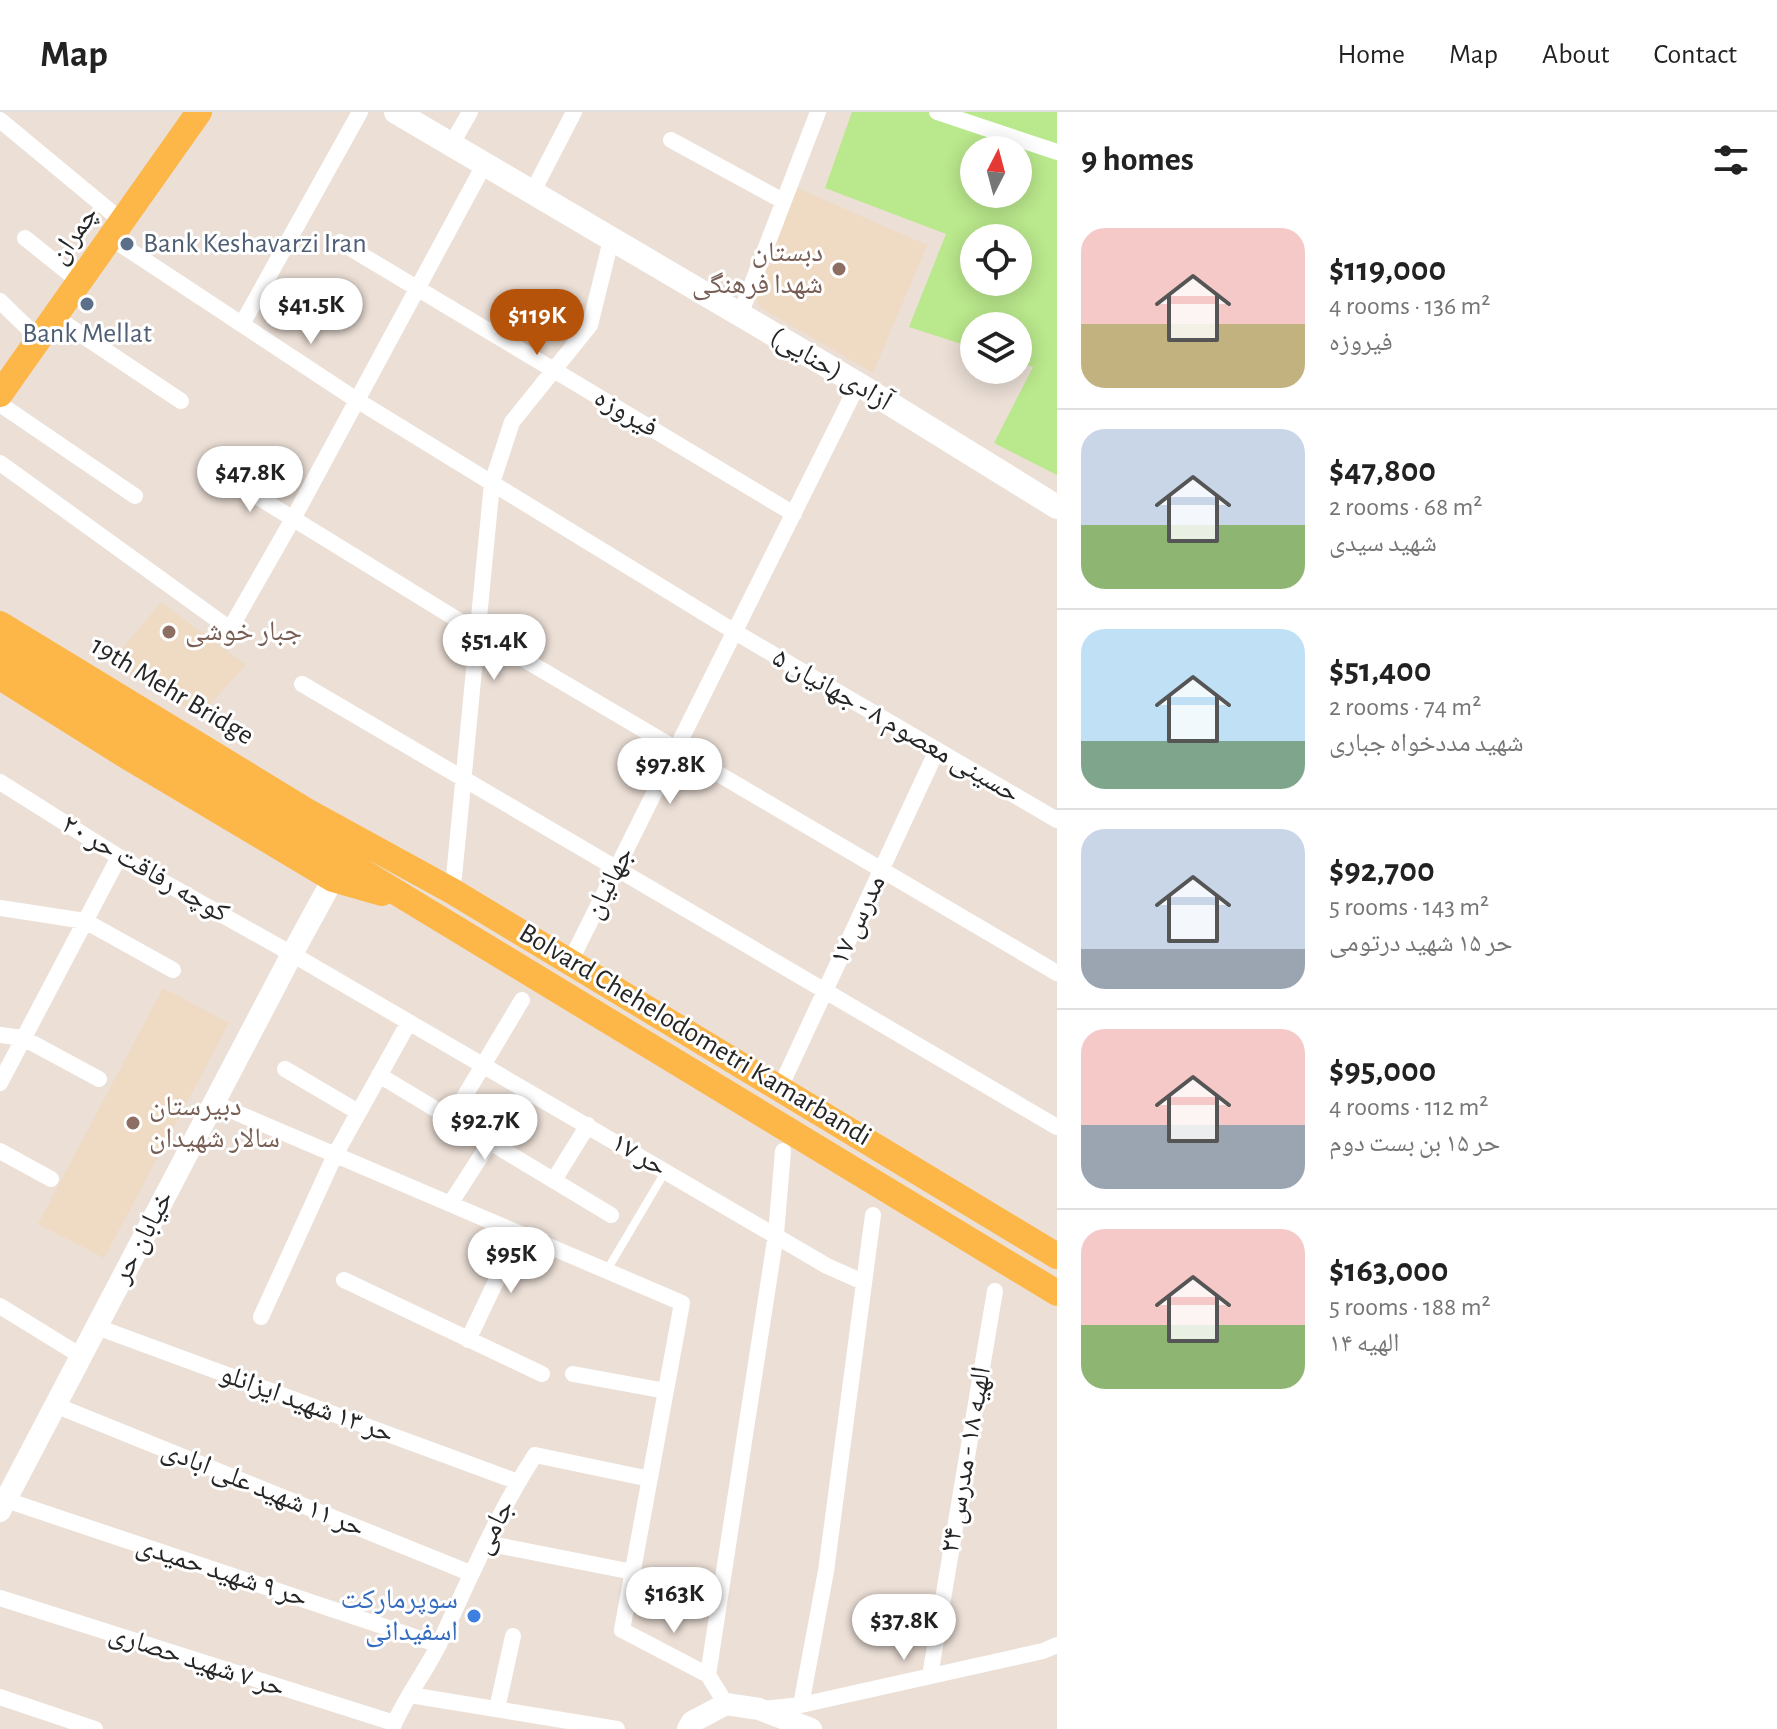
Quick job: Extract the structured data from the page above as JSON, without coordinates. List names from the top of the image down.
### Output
{
  "streets": {
    "main road": [
      "چمران",
      "آزادی (حنایی)",
      "19th Mehr Bridge",
      "Bolvard Chehelodometri Kamarbandi"
    ],
    "street": [
      "فیروزه",
      "حسینی معصوم ۸ - جهانیان ۵",
      "کوچه رفاقت حر ۲۰",
      "جهانیان",
      "مدرس ۱۷",
      "حر ۱۷",
      "خیابان حر",
      "حر ۱۳ شهید ایزانلو",
      "الهیه ۱۸ - مدرس ۲۴",
      "حر ۱۱ شهید علی ابادی",
      "جامی",
      "حر ۹ شهید حمیدی",
      "حر ۷ شهید حصاری"
    ]
  },
  "crossings": [
    ["چمران", "حسینی معصوم ۸ - جهانیان ۵"],
    ["آزادی (حنایی)", "جهانیان"],
    ["فیروزه", "جهانیان"],
    ["19th Mehr Bridge", "Bolvard Chehelodometri Kamarbandi"],
    ["حسینی معصوم ۸ - جهانیان ۵", "جهانیان"],
    ["حسینی معصوم ۸ - جهانیان ۵", "مدرس ۱۷"],
    ["کوچه رفاقت حر ۲۰", "حر ۱۷"],
    ["کوچه رفاقت حر ۲۰", "خیابان حر"],
    ["حر ۱۷", "خیابان حر"],
    ["خیابان حر", "حر ۱۳ شهید ایزانلو"],
    ["خیابان حر", "حر ۱۱ شهید علی ابادی"],
    ["خیابان حر", "حر ۹ شهید حمیدی"],
    ["حر ۱۳ شهید ایزانلو", "جامی"],
    ["حر ۱۱ شهید علی ابادی", "جامی"],
    ["جامی", "حر ۹ شهید حمیدی"],
    ["جامی", "حر ۷ شهید حصاری"]
  ],
  "places": [
    "Bank Keshavarzi Iran",
    "دبستان شهدا فرهنگی",
    "Bank Mellat",
    "جبار خوشی",
    "دبیرستان سالار شهیدان",
    "سوپرمارکت اسفیدانی"
  ],
  "north": "top",
  "page": {
    "header": "Map",
    "nav": [
      "Home",
      "Map",
      "About",
      "Contact"
    ],
    "heading": "9 homes",
    "list": [
      {
        "name": "$119,000",
        "note": "4 rooms · 136 m² · فیروزه"
      },
      {
        "name": "$47,800",
        "note": "2 rooms · 68 m² · شهید سیدی"
      },
      {
        "name": "$51,400",
        "note": "2 rooms · 74 m² · شهید مددخواه جباری"
      },
      {
        "name": "$92,700",
        "note": "5 rooms · 143 m² · حر ۱۵ شهید درتومی"
      },
      {
        "name": "$95,000",
        "note": "4 rooms · 112 m² · حر ۱۵ بن بست دوم"
      },
      {
        "name": "$163,000",
        "note": "5 rooms · 188 m² · الهیه ۱۴"
      }
    ],
    "price": [
      "$41.5K",
      "$119K",
      "$47.8K",
      "$51.4K",
      "$97.8K",
      "$92.7K",
      "$95K",
      "$163K",
      "$37.8K"
    ]
  }
}
